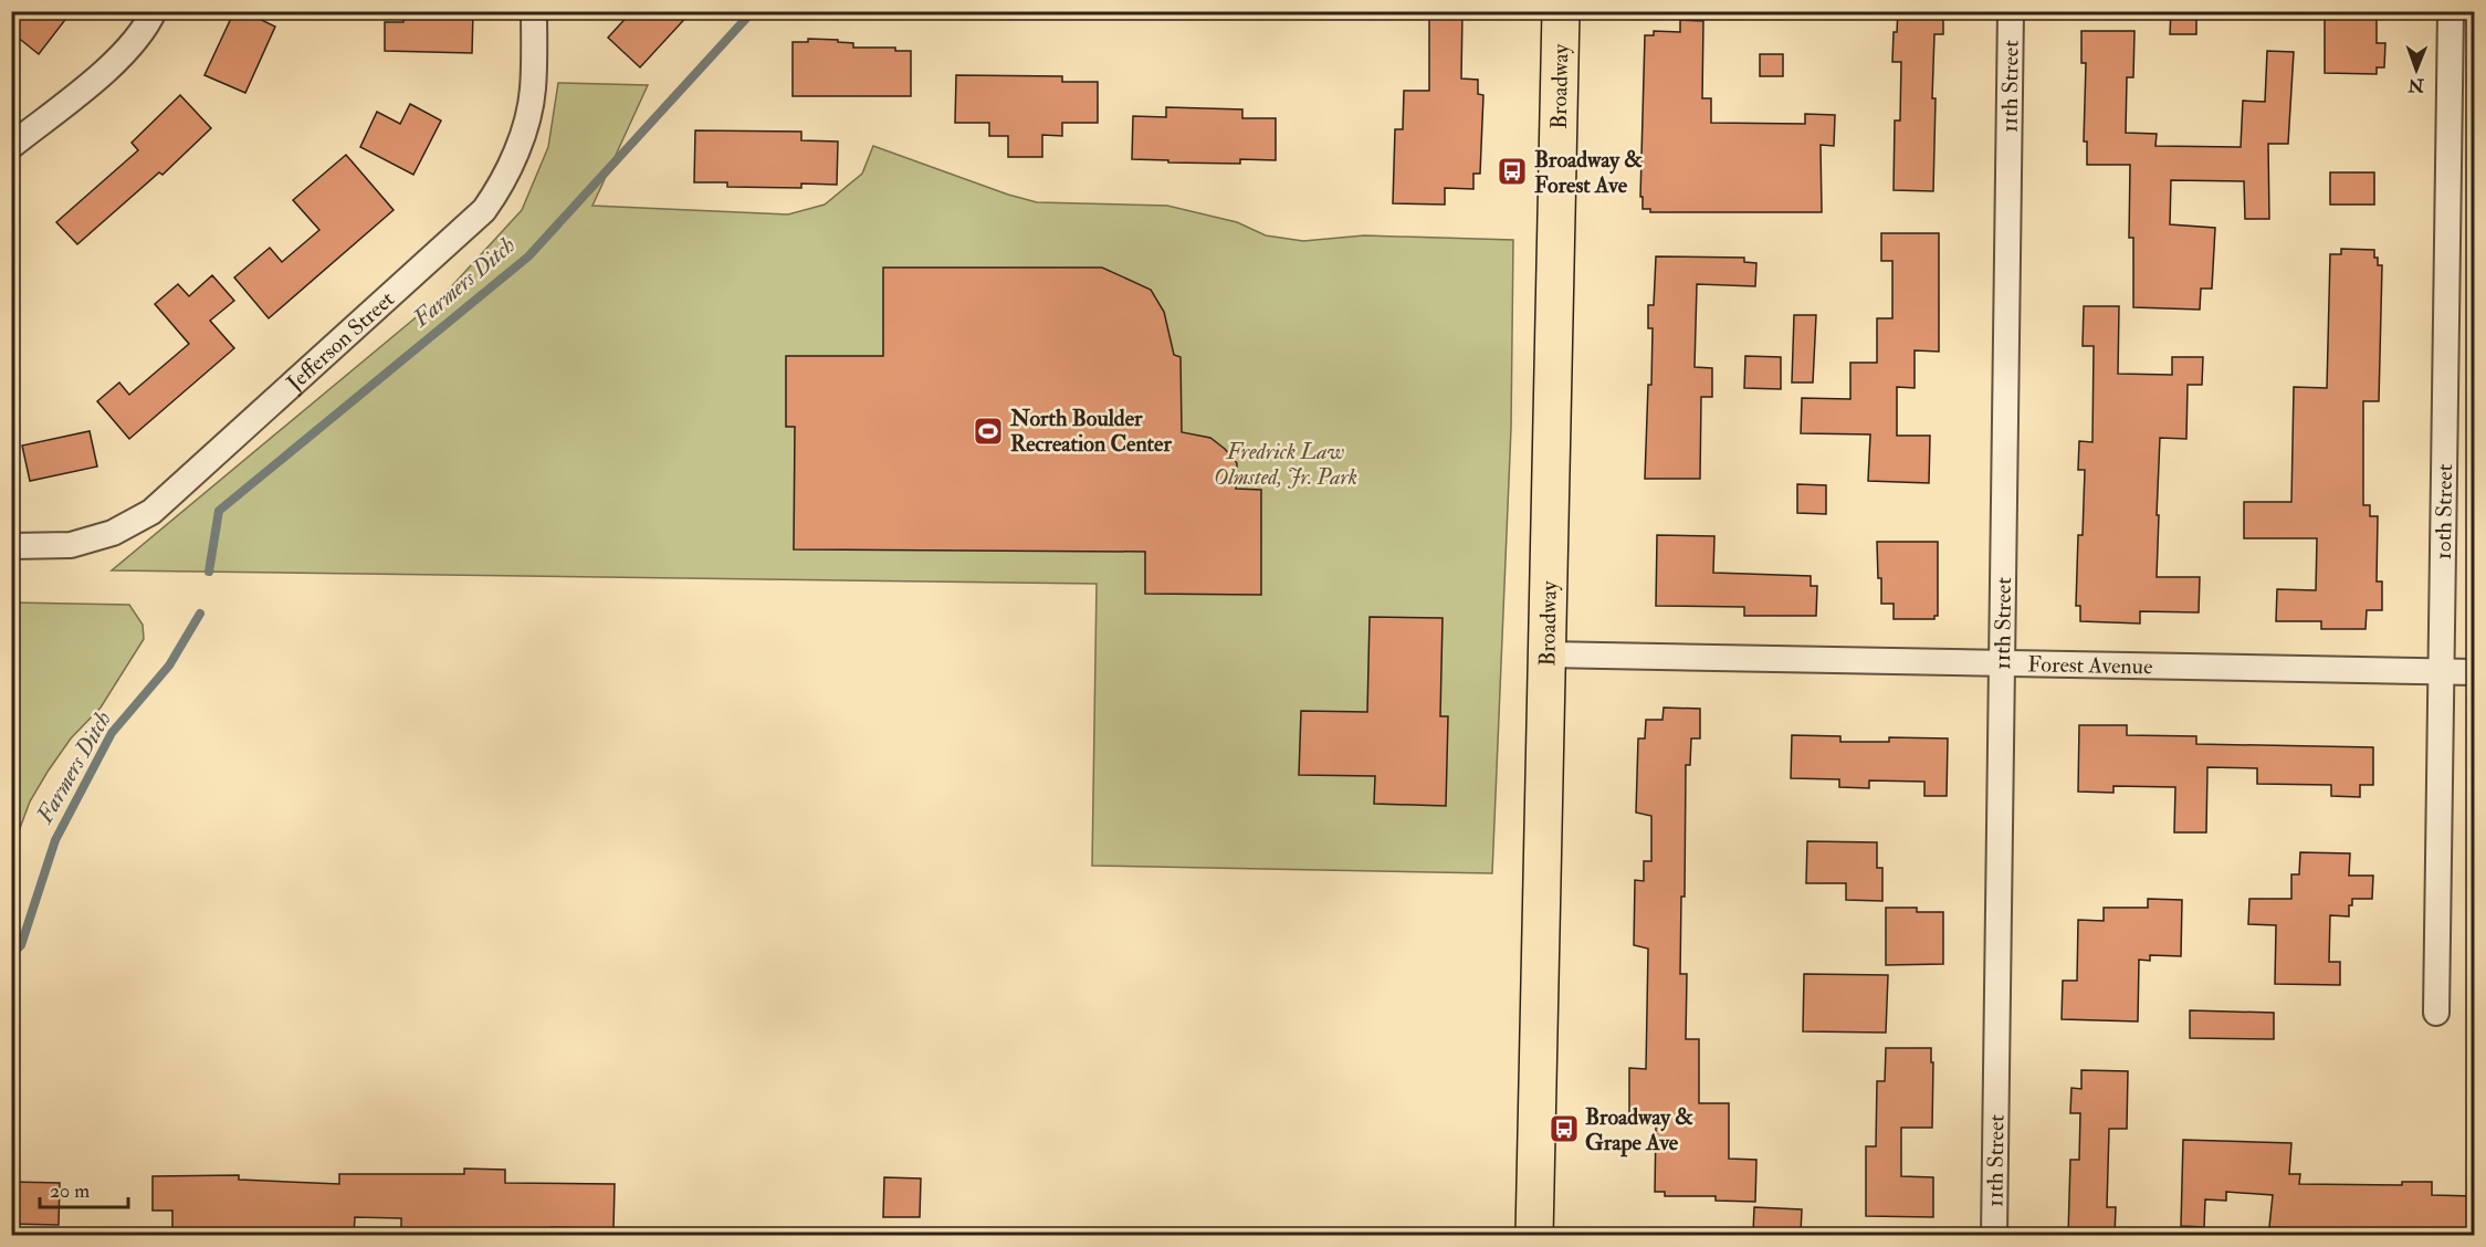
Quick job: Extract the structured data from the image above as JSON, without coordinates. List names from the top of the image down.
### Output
{
  "streets": {
    "main road": ["Broadway"],
    "street": [
      "11th Street",
      "Jefferson Street",
      "10th Street",
      "Forest Avenue"
    ]
  },
  "crossings": [
    ["Broadway", "Forest Avenue"],
    ["11th Street", "Forest Avenue"],
    ["10th Street", "Forest Avenue"]
  ],
  "water": ["Farmers Ditch"],
  "parks": ["Fredrick Law Olmsted, Jr. Park"],
  "places": {
    "bus stop": ["Broadway & Forest Ave", "Broadway & Grape Ave"],
    "sports": ["North Boulder Recreation Center"]
  },
  "scale_bar": "20 m",
  "north": "bottom"
}
